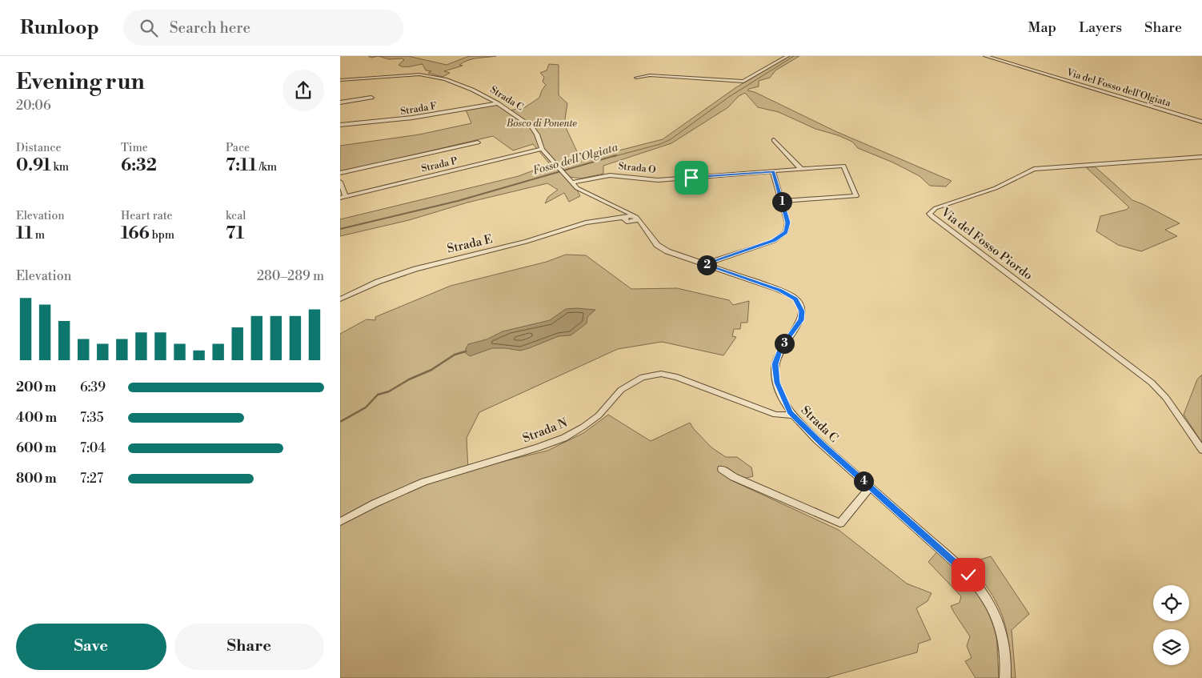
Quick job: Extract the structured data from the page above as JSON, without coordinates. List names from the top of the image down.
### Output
{
  "streets": {
    "street": [
      "Via del Fosso dell'Olgiata",
      "Strada C",
      "Strada F",
      "Strada P",
      "Strada O",
      "Strada E",
      "Via del Fosso Piordo",
      "Strada N"
    ]
  },
  "crossings": [
    ["Strada C", "Strada F"],
    ["Strada C", "Strada P"],
    ["Strada C", "Strada O"],
    ["Strada C", "Strada E"],
    ["Strada C", "Strada N"]
  ],
  "water": ["Fosso dell’Olgiata"],
  "parks": ["Bosco di Ponente"],
  "page": {
    "header": "Runloop",
    "search": "Search here",
    "nav": ["Map", "Layers", "Share"],
    "heading": ["Evening run", "20:06"],
    "stats": [
      ["Distance", "0.91 km"],
      ["Time", "6:32"],
      ["Pace", "7:11 /km"],
      ["Elevation", "11 m"],
      ["Heart rate", "166 bpm"],
      ["kcal", "71"]
    ],
    "pins": [
      "1",
      "2",
      "3",
      "4"
    ],
    "chart": ["Elevation", "280–289 m"],
    "list": [
      {
        "name": "200 m",
        "note": "6:39"
      },
      {
        "name": "400 m",
        "note": "7:35"
      },
      {
        "name": "600 m",
        "note": "7:04"
      },
      {
        "name": "800 m",
        "note": "7:27"
      }
    ],
    "buttons": ["Save", "Share"]
  }
}
